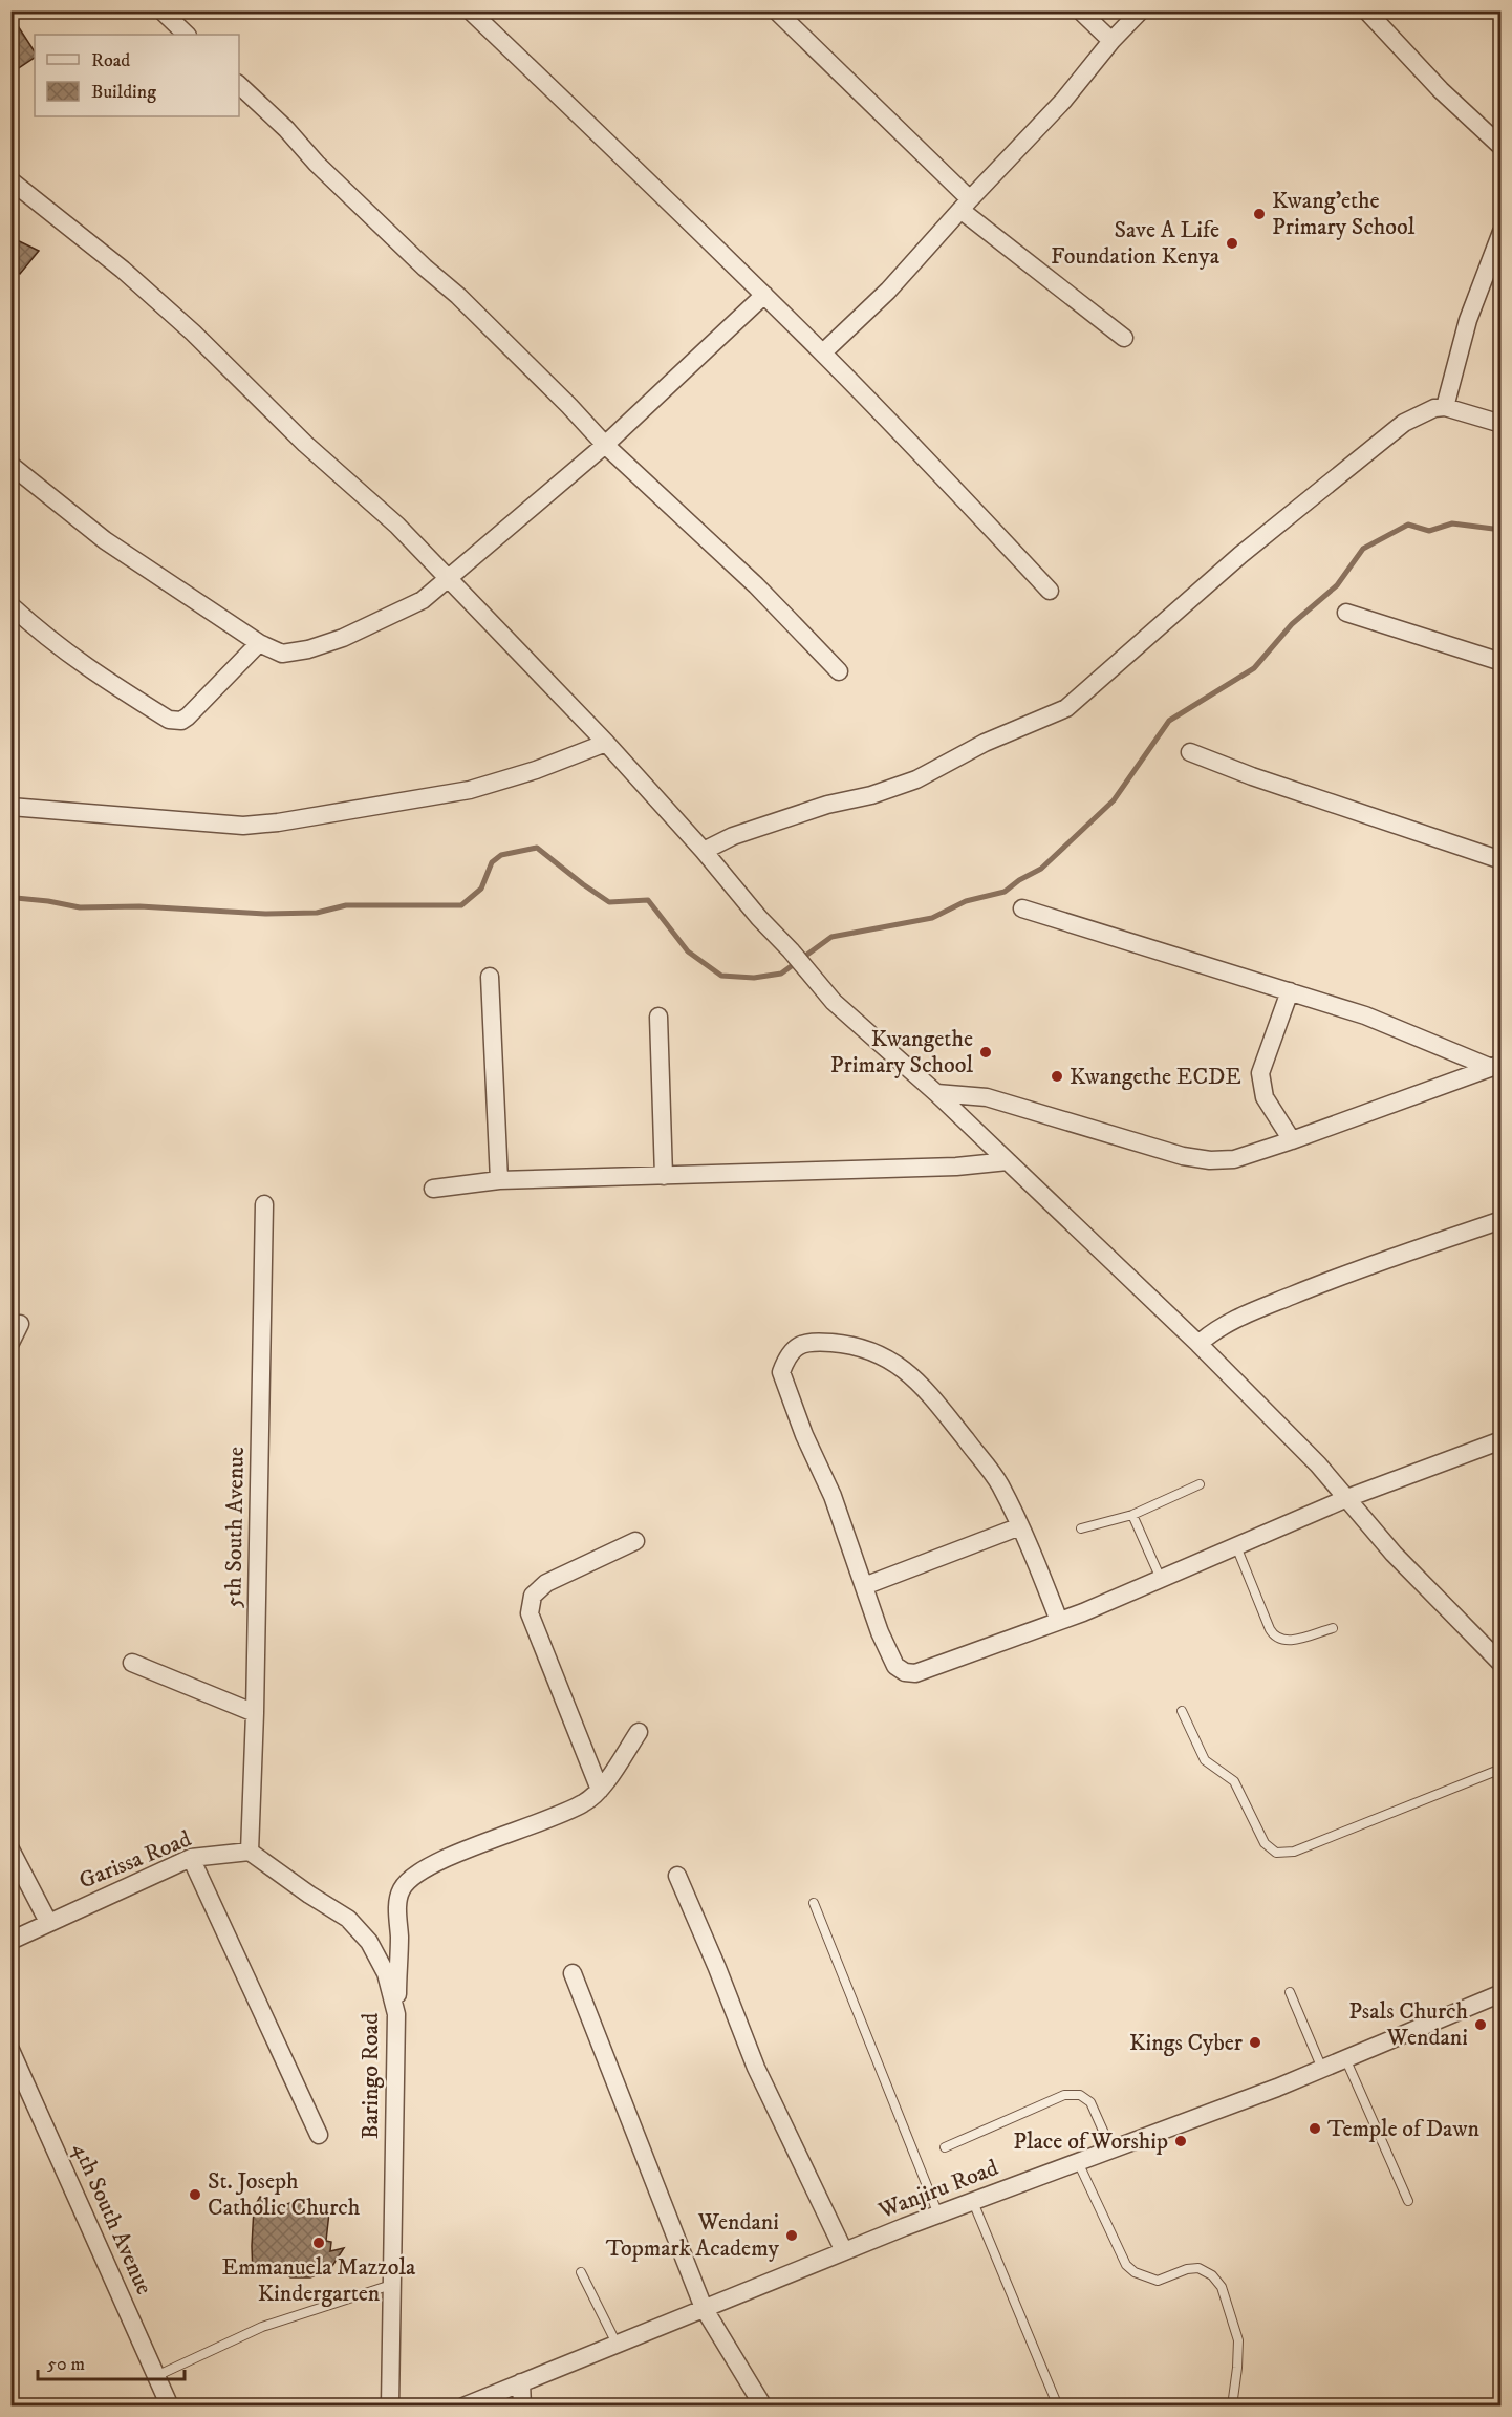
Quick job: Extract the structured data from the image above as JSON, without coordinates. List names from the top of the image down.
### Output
{
  "streets": {
    "street": [
      "5th South Avenue",
      "Garissa Road",
      "Baringo Road",
      "Wanjiru Road",
      "4th South Avenue"
    ]
  },
  "crossings": [
    ["5th South Avenue", "Garissa Road"],
    ["5th South Avenue", "Baringo Road"],
    ["Garissa Road", "Baringo Road"]
  ],
  "places": [
    "Kwang'ethe Primary School",
    "Save A Life Foundation Kenya",
    "Kwangethe Primary School",
    "Kwangethe ECDE",
    "Psals Church Wendani",
    "Kings Cyber",
    "Temple of Dawn",
    "Place of Worship",
    "St. Joseph Catholic Church",
    "Wendani Topmark Academy",
    "Emmanuela Mazzola Kindergarten"
  ],
  "legend": ["Road", "Building"],
  "scale_bar": "50 m"
}
